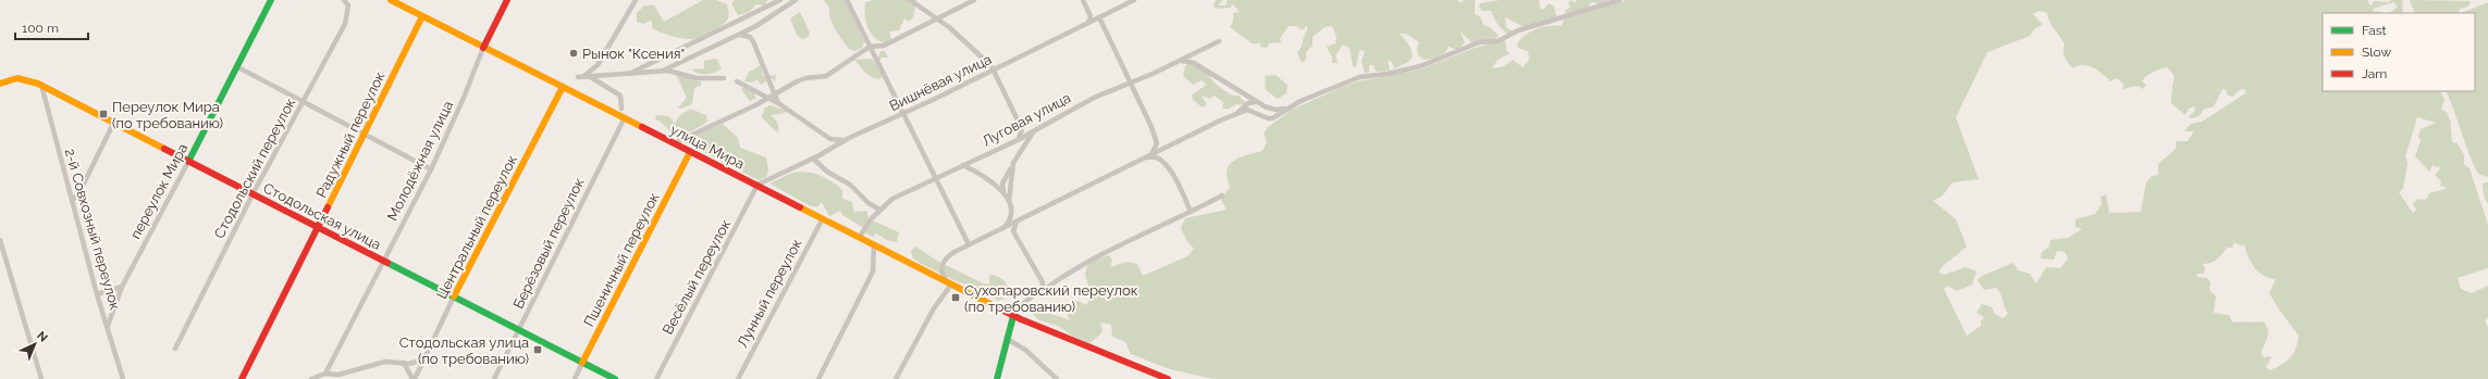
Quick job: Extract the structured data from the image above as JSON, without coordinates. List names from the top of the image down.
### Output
{
  "streets": {
    "street": [
      "Вишнёвая улица",
      "Луговая улица",
      "Радужный переулок",
      "улица Мира",
      "Молодёжная улица",
      "Стодольский переулок",
      "переулок Мира",
      "Стодольская улица",
      "Центральный переулок",
      "2-й Совхозный переулок",
      "Берёзовый переулок",
      "Пшеничный переулок",
      "Весёлый переулок",
      "Лунный переулок"
    ]
  },
  "crossings": [
    ["Вишнёвая улица", "улица Мира"],
    ["Вишнёвая улица", "Весёлый переулок"],
    ["Луговая улица", "улица Мира"],
    ["Радужный переулок", "улица Мира"],
    ["Радужный переулок", "Стодольская улица"],
    ["улица Мира", "Молодёжная улица"],
    ["улица Мира", "Центральный переулок"],
    ["улица Мира", "Берёзовый переулок"],
    ["улица Мира", "Пшеничный переулок"],
    ["улица Мира", "Весёлый переулок"],
    ["улица Мира", "Лунный переулок"],
    ["Молодёжная улица", "Стодольская улица"],
    ["Стодольский переулок", "Стодольская улица"],
    ["переулок Мира", "Стодольская улица"],
    ["переулок Мира", "2-й Совхозный переулок"],
    ["Стодольская улица", "Центральный переулок"],
    ["Стодольская улица", "2-й Совхозный переулок"],
    ["Стодольская улица", "Берёзовый переулок"],
    ["Стодольская улица", "Пшеничный переулок"]
  ],
  "places": {
    "other": ["Рынок \"Ксения\""],
    "transit": ["Переулок Мира (по требованию)", "Сухопаровский переулок (по требованию)", "Стодольская улица (по требованию)"]
  },
  "legend": ["Fast", "Slow", "Jam"],
  "scale_bar": "100 m",
  "north": "top right"
}
